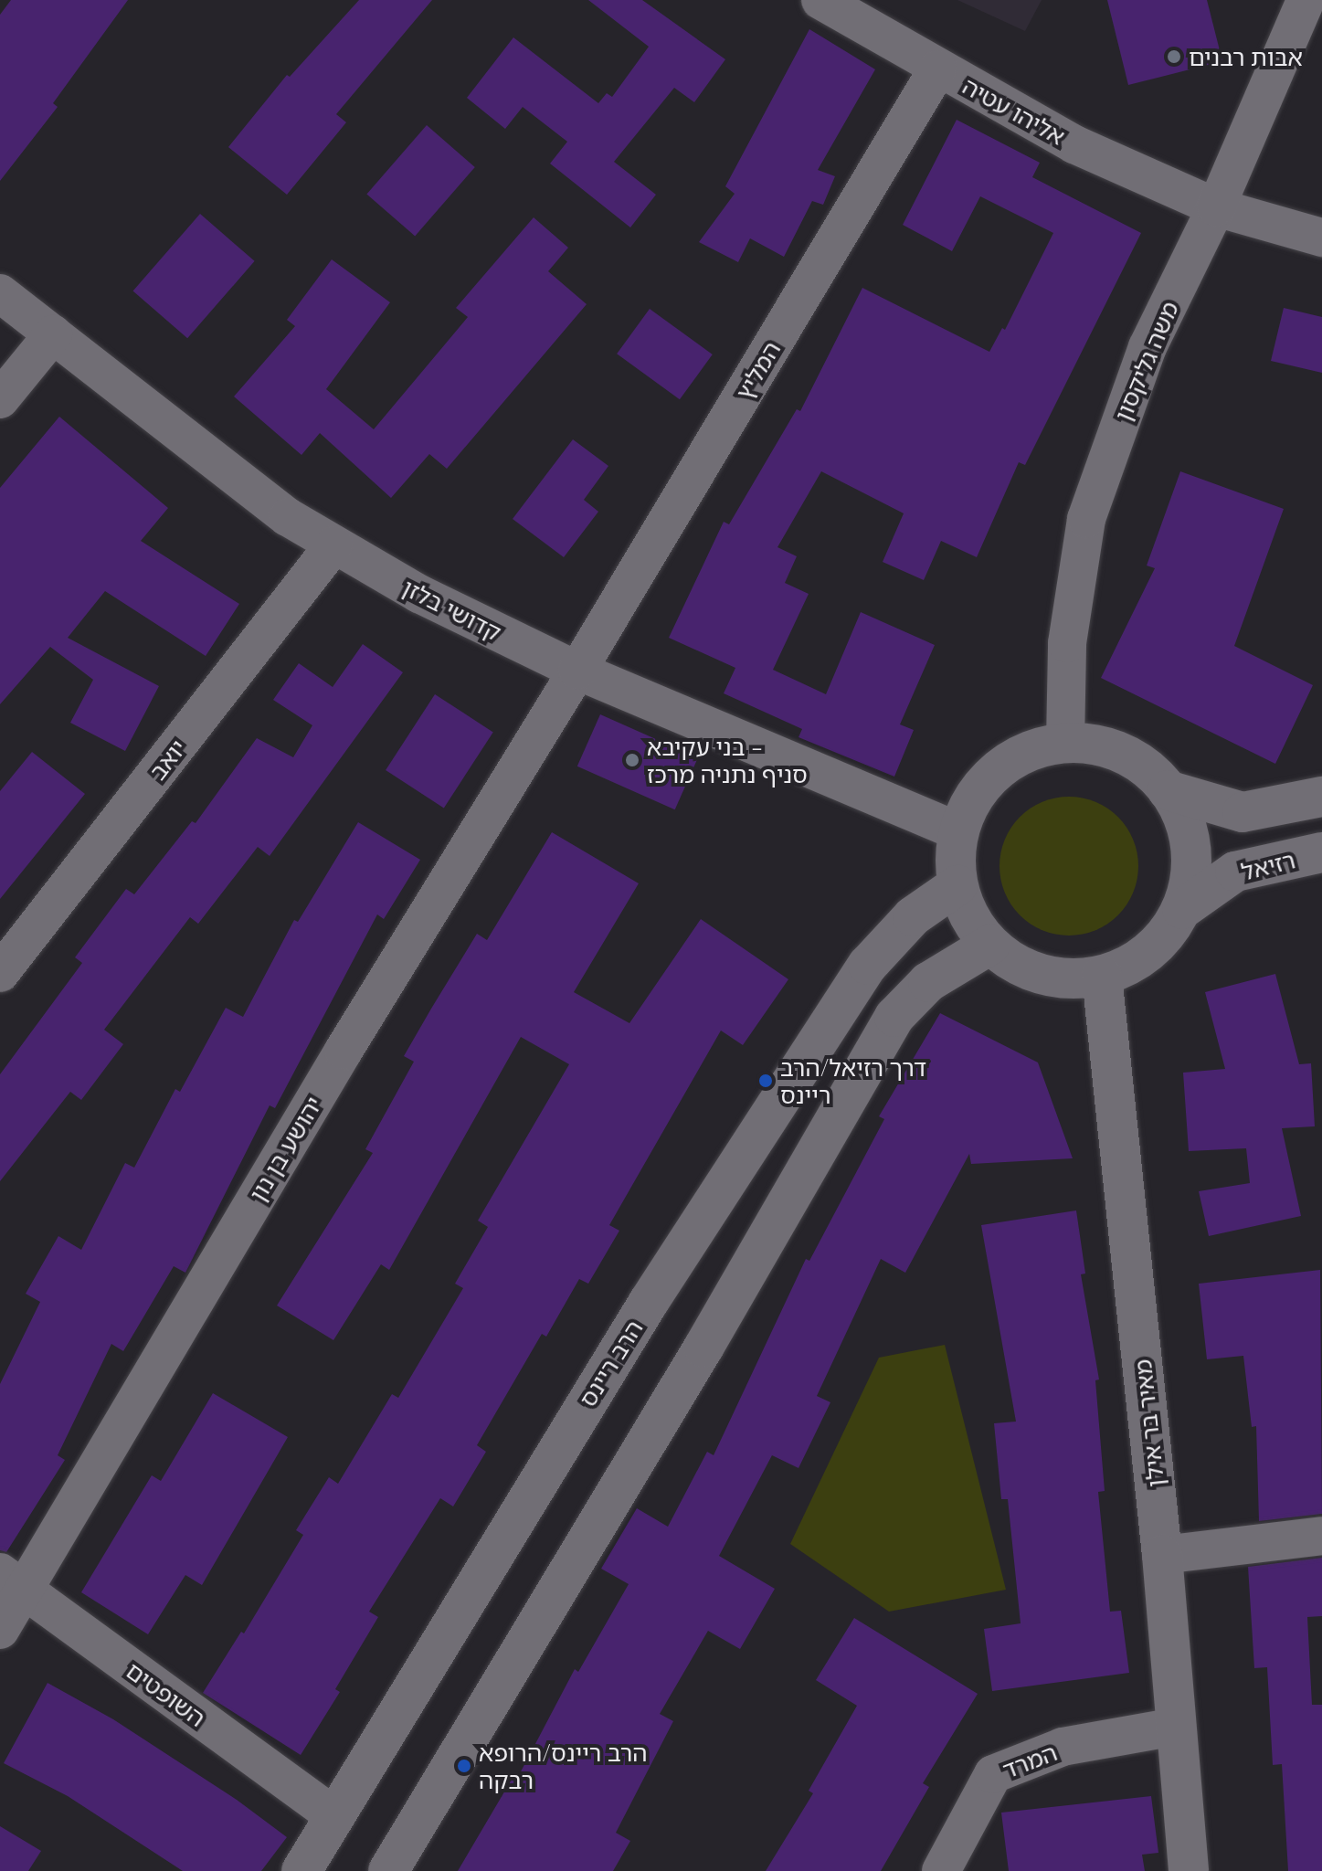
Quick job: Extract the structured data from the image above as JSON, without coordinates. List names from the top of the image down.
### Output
{
  "streets": {
    "main road": ["רזיאל", "הרב ריינס", "מאיר בר אילן"],
    "street": [
      "אליהו עטיה",
      "משה גליקסון",
      "המליץ",
      "קדושי בלזן",
      "יואב",
      "יהושע בן נון",
      "השופטים",
      "המרד"
    ]
  },
  "crossings": [
    ["אליהו עטיה", "משה גליקסון"],
    ["אליהו עטיה", "המליץ"],
    ["משה גליקסון", "קדושי בלזן"],
    ["משה גליקסון", "רזיאל"],
    ["משה גליקסון", "הרב ריינס"],
    ["משה גליקסון", "מאיר בר אילן"],
    ["המליץ", "קדושי בלזן"],
    ["המליץ", "יהושע בן נון"],
    ["קדושי בלזן", "יואב"],
    ["קדושי בלזן", "רזיאל"],
    ["קדושי בלזן", "יהושע בן נון"],
    ["קדושי בלזן", "הרב ריינס"],
    ["קדושי בלזן", "מאיר בר אילן"],
    ["רזיאל", "הרב ריינס"],
    ["רזיאל", "מאיר בר אילן"],
    ["יהושע בן נון", "השופטים"],
    ["הרב ריינס", "מאיר בר אילן"],
    ["הרב ריינס", "השופטים"],
    ["מאיר בר אילן", "המרד"]
  ],
  "places": [
    "אבות רבנים",
    "בני עקיבא - סניף נתניה מרכז",
    "דרך רזיאל/הרב ריינס",
    "הרב ריינס/הרופא רבקה"
  ]
}
